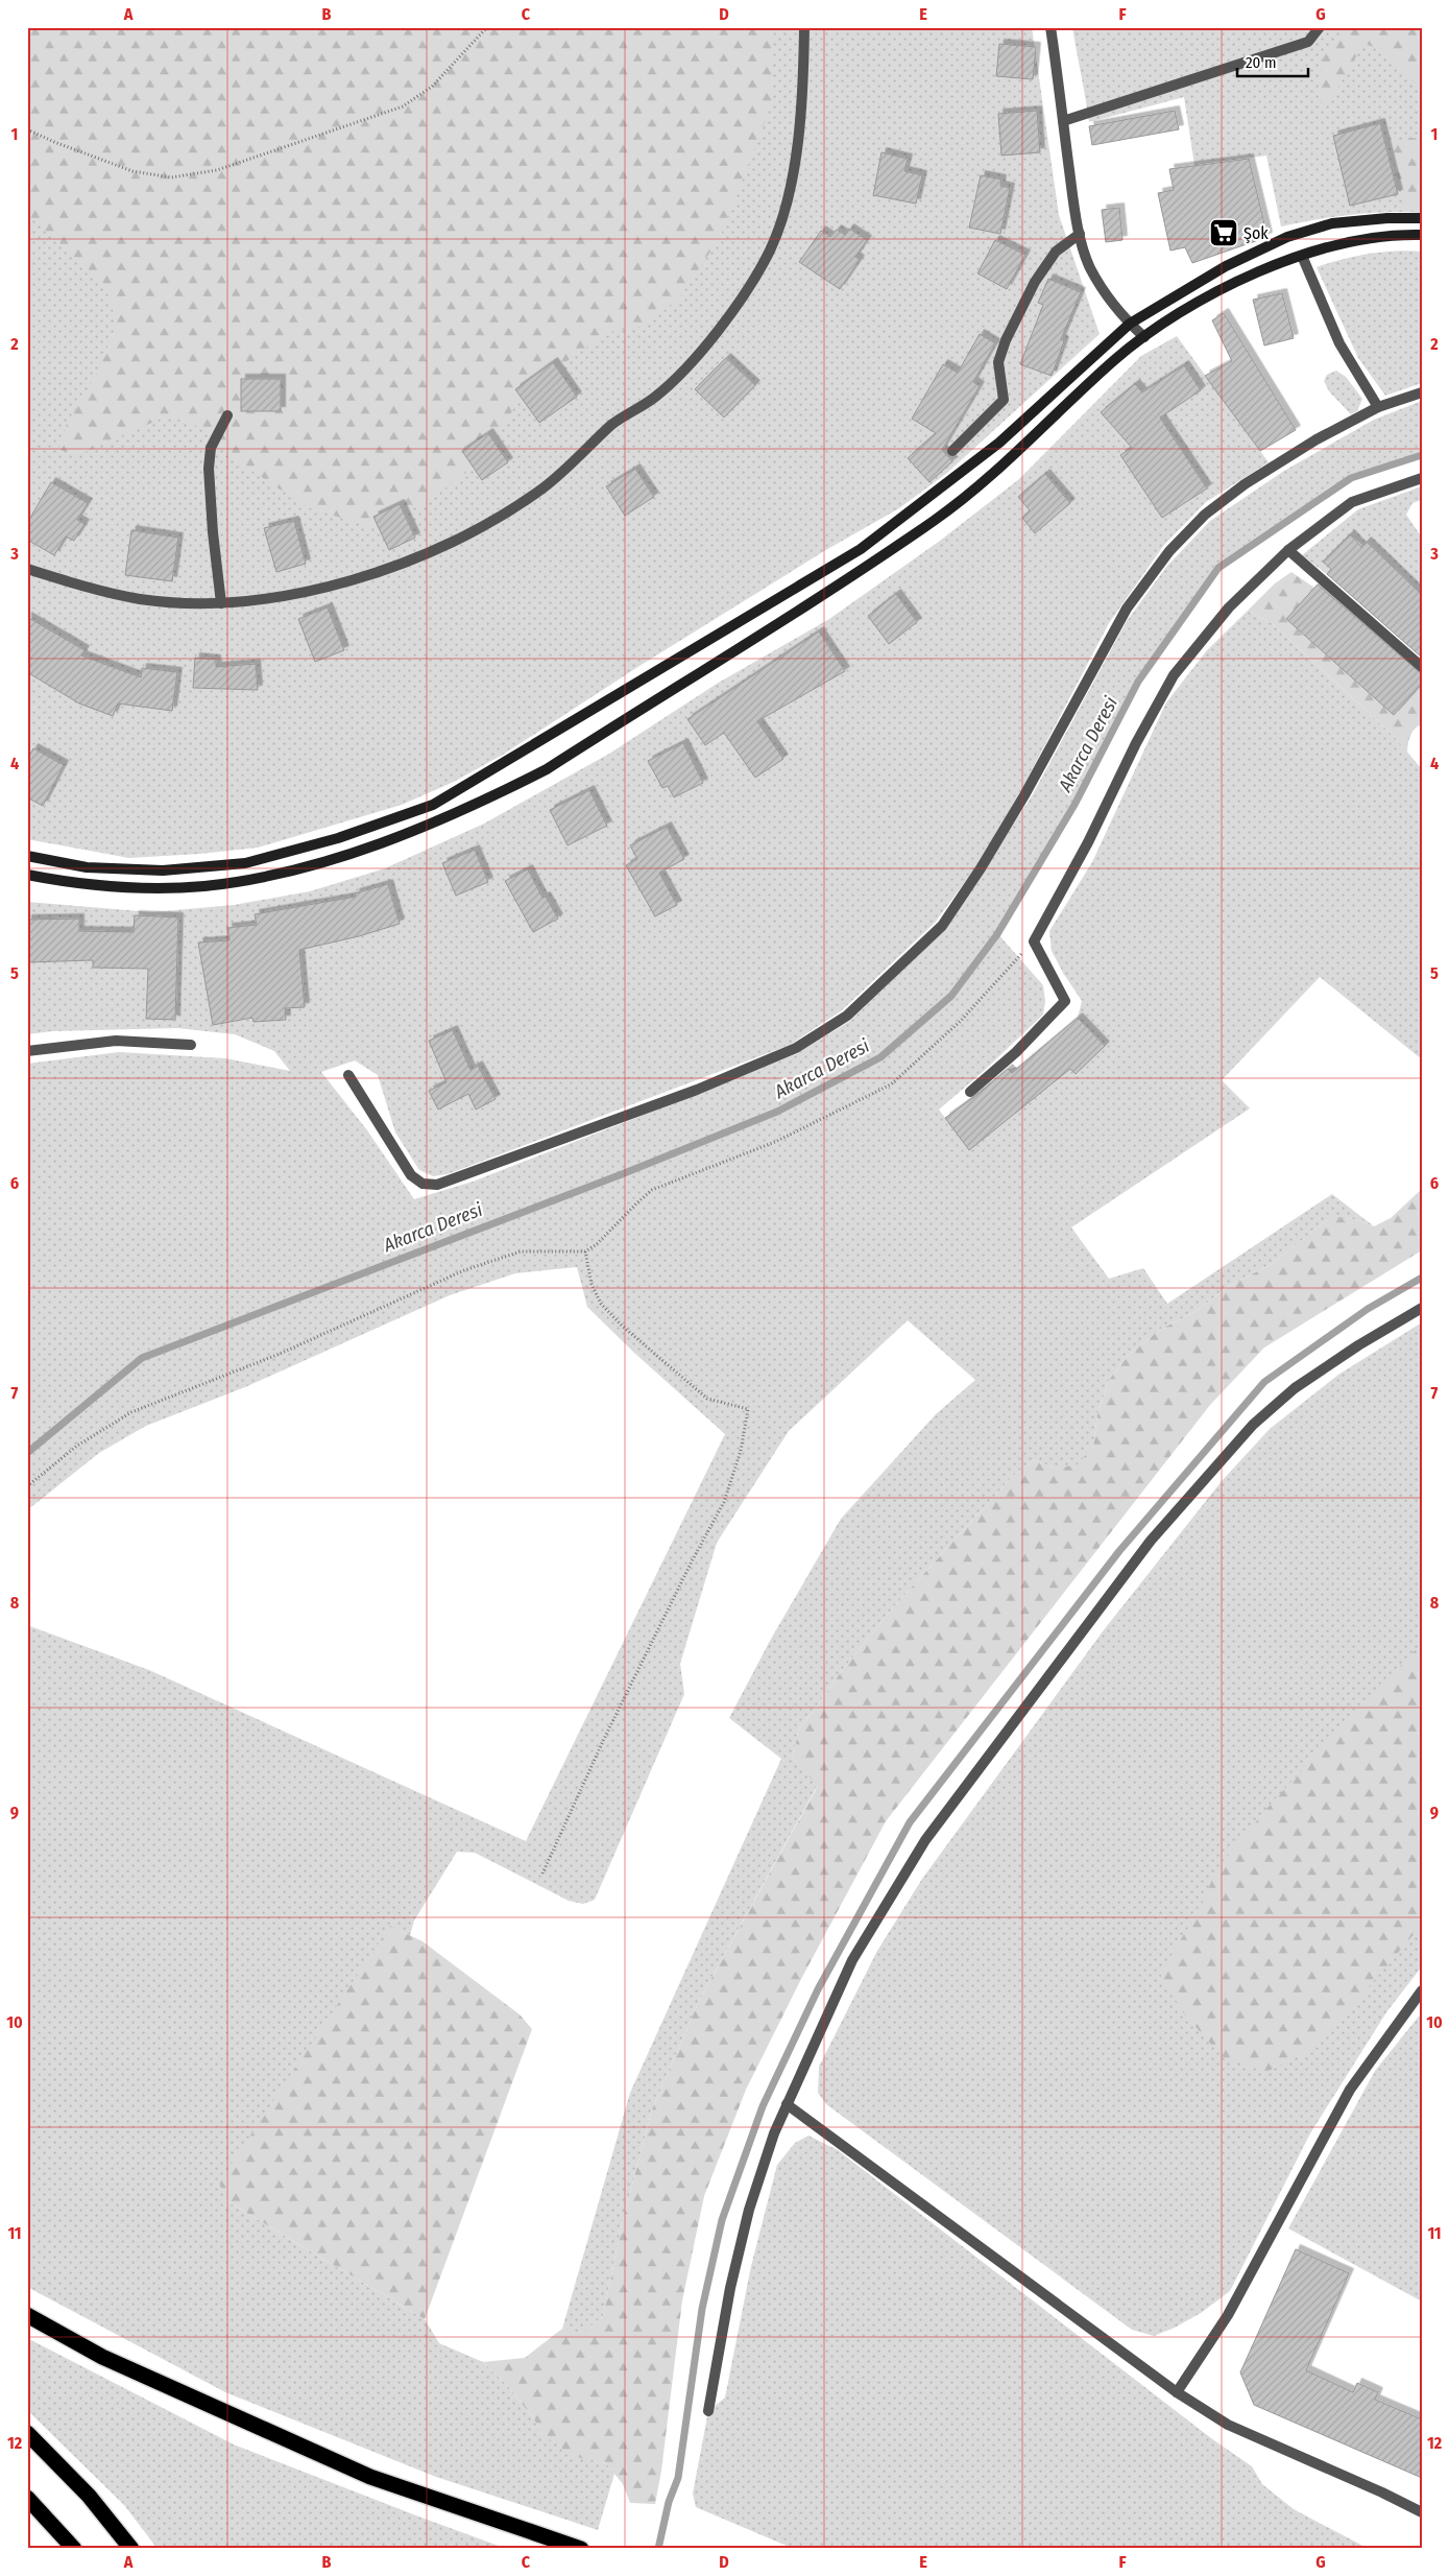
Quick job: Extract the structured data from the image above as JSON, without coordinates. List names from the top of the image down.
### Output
{
  "water": ["Akarca Deresi"],
  "places": {
    "supermarket": ["Şok"]
  },
  "scale_bar": "20 m",
  "grid": {
    "columns": [
      "A",
      "B",
      "C",
      "D",
      "E",
      "F",
      "G"
    ],
    "rows": [
      "1",
      "2",
      "3",
      "4",
      "5",
      "6",
      "7",
      "8",
      "9",
      "10",
      "11",
      "12"
    ]
  }
}
